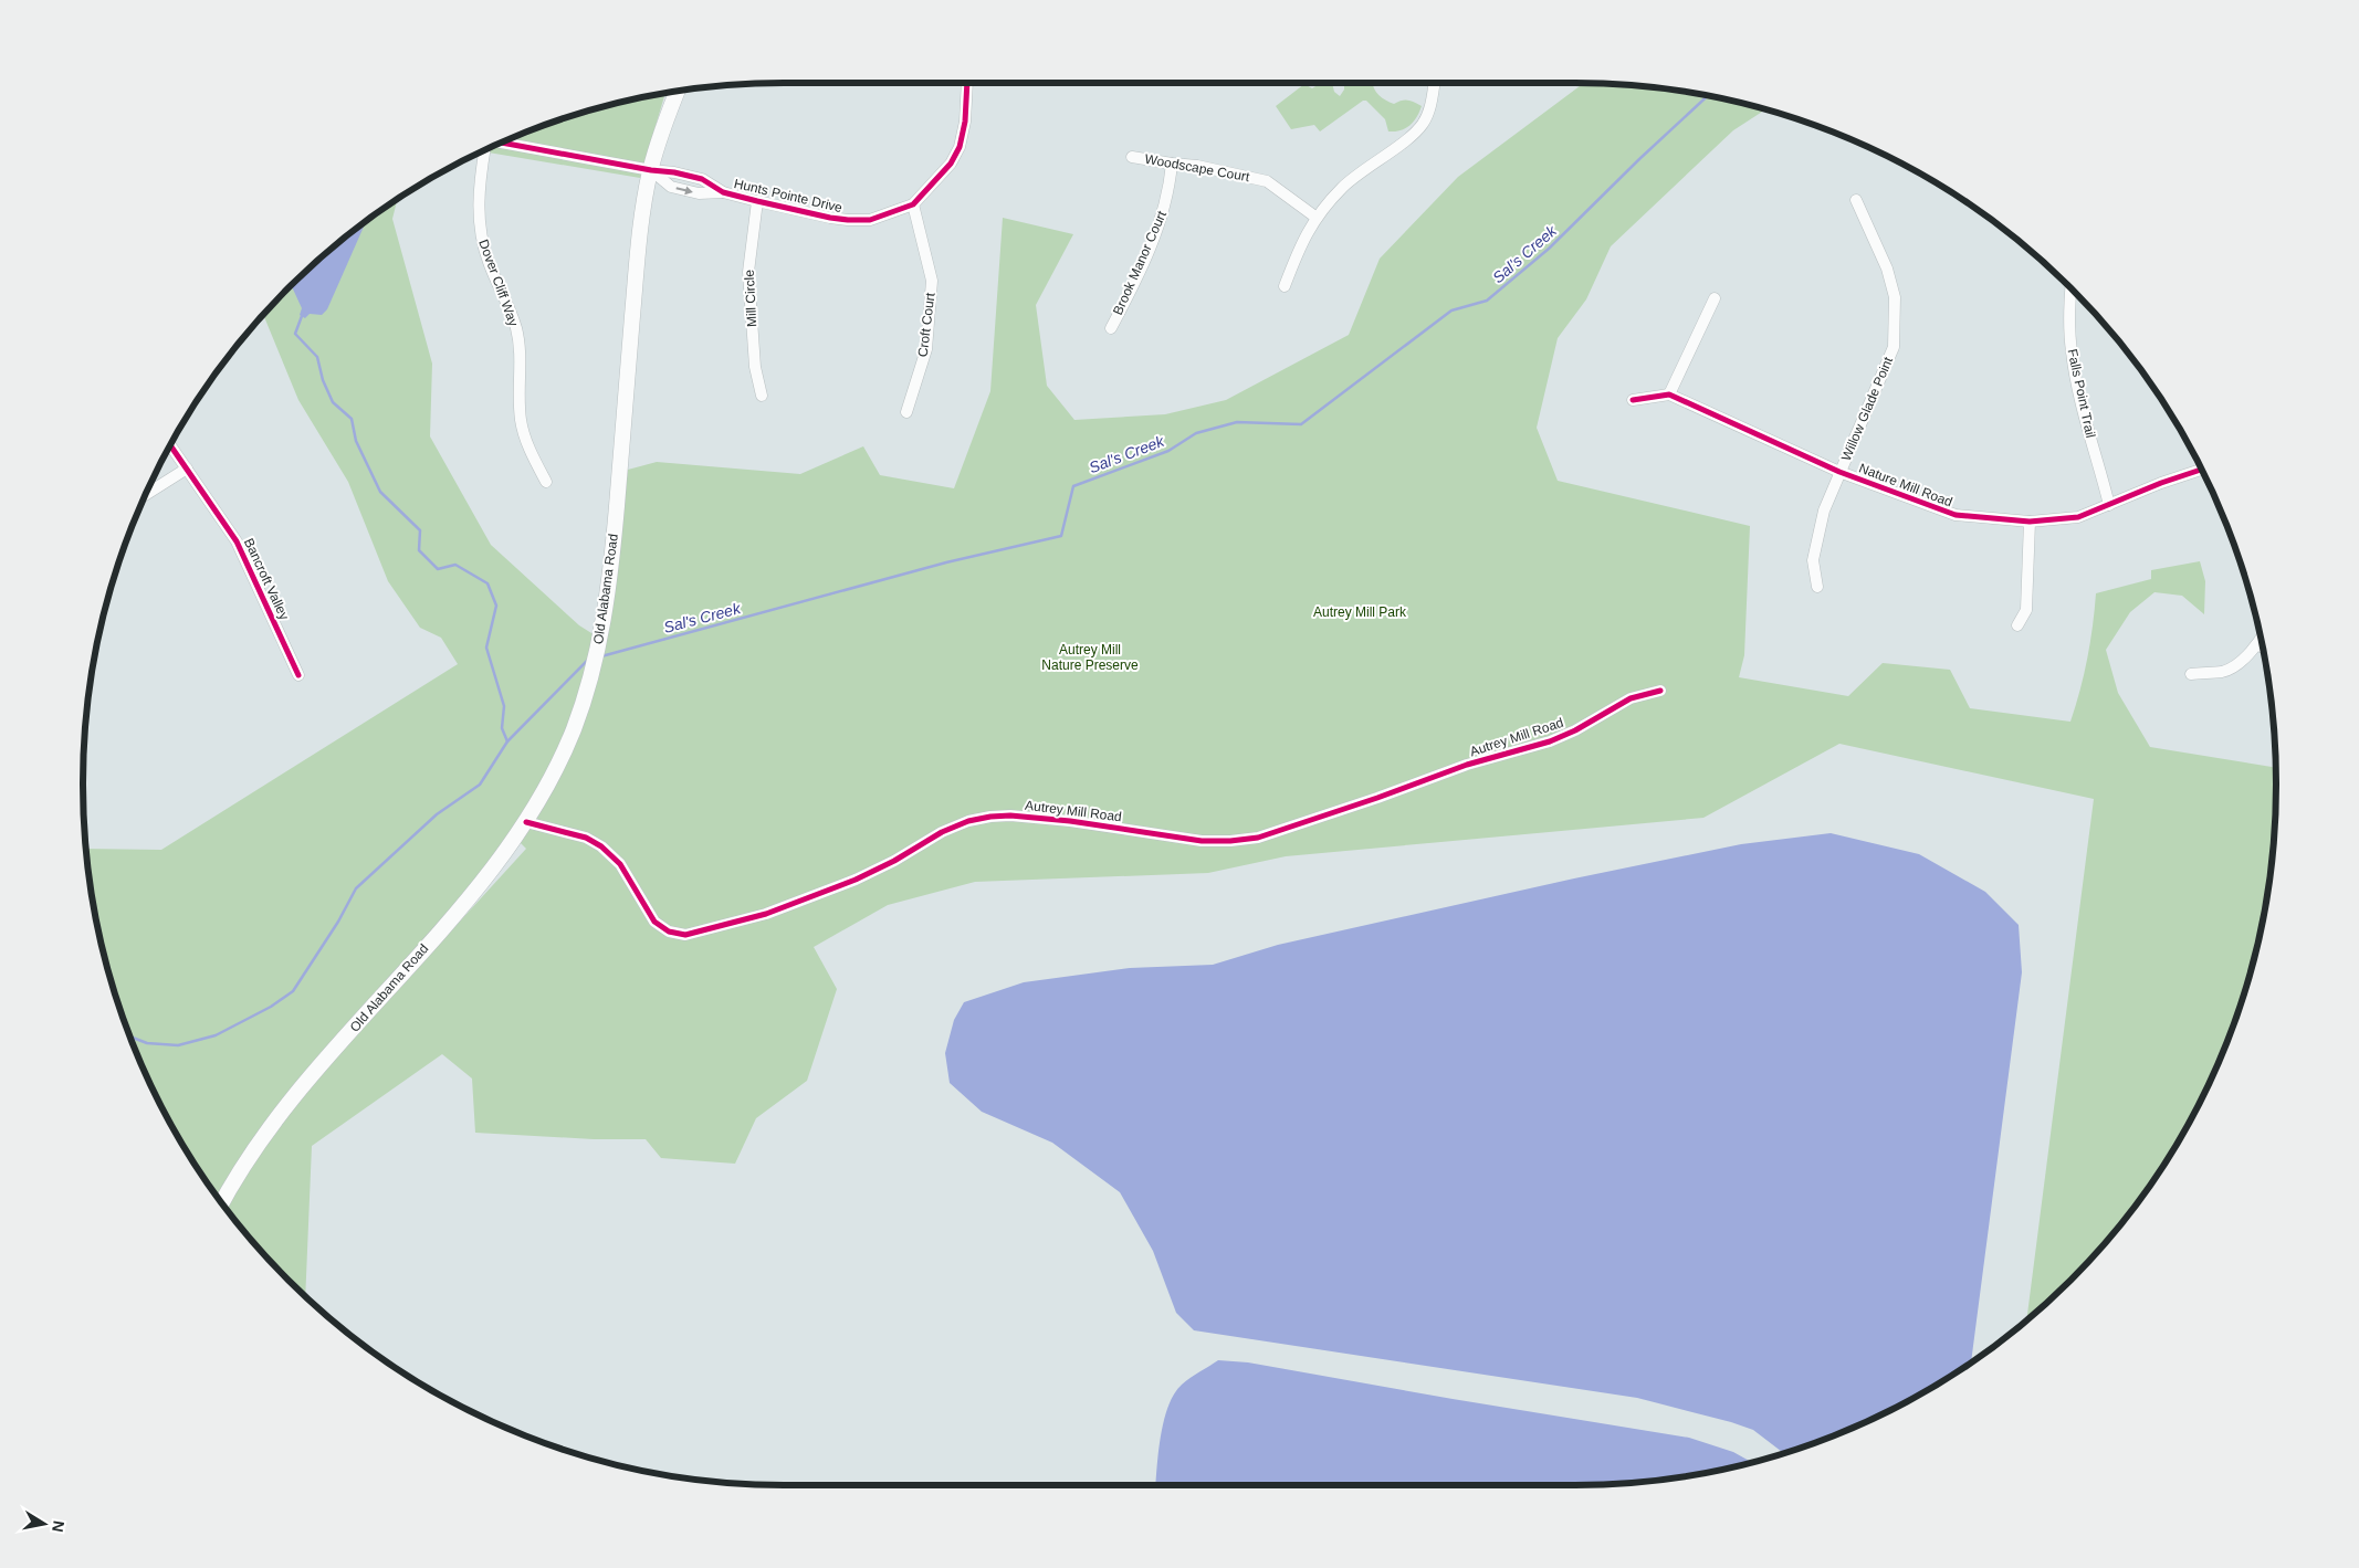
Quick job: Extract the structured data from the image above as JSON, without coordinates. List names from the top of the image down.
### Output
{
  "streets": {
    "main road": ["Old Alabama Road"],
    "street": [
      "Woodscape Court",
      "Hunts Pointe Drive",
      "Brook Manor Court",
      "Dover Cliff Way",
      "Mill Circle",
      "Croft Court",
      "Falls Point Trail",
      "Willow Glade Point",
      "Nature Mill Road",
      "Bancroft Valley",
      "Autrey Mill Road"
    ]
  },
  "crossings": [
    ["Woodscape Court", "Brook Manor Court"],
    ["Hunts Pointe Drive", "Mill Circle"],
    ["Hunts Pointe Drive", "Croft Court"],
    ["Hunts Pointe Drive", "Old Alabama Road"],
    ["Falls Point Trail", "Nature Mill Road"],
    ["Willow Glade Point", "Nature Mill Road"],
    ["Old Alabama Road", "Autrey Mill Road"]
  ],
  "water": ["Sal's Creek"],
  "parks": ["Autrey Mill Park", "Autrey Mill Nature Preserve"],
  "north": "right"
}
